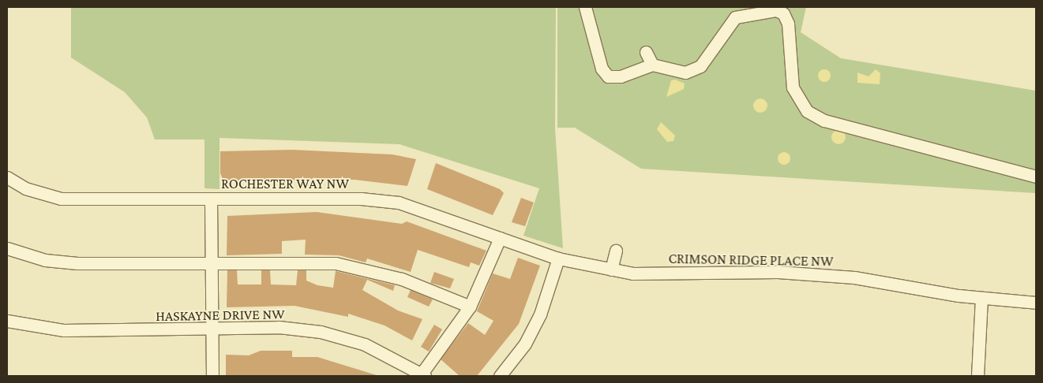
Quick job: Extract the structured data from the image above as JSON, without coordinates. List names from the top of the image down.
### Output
{
  "streets": {
    "street": ["ROCHESTER WAY NW", "CRIMSON RIDGE PLACE NW", "HASKAYNE DRIVE NW"]
  },
  "crossings": [
    ["ROCHESTER WAY NW", "CRIMSON RIDGE PLACE NW"]
  ]
}
